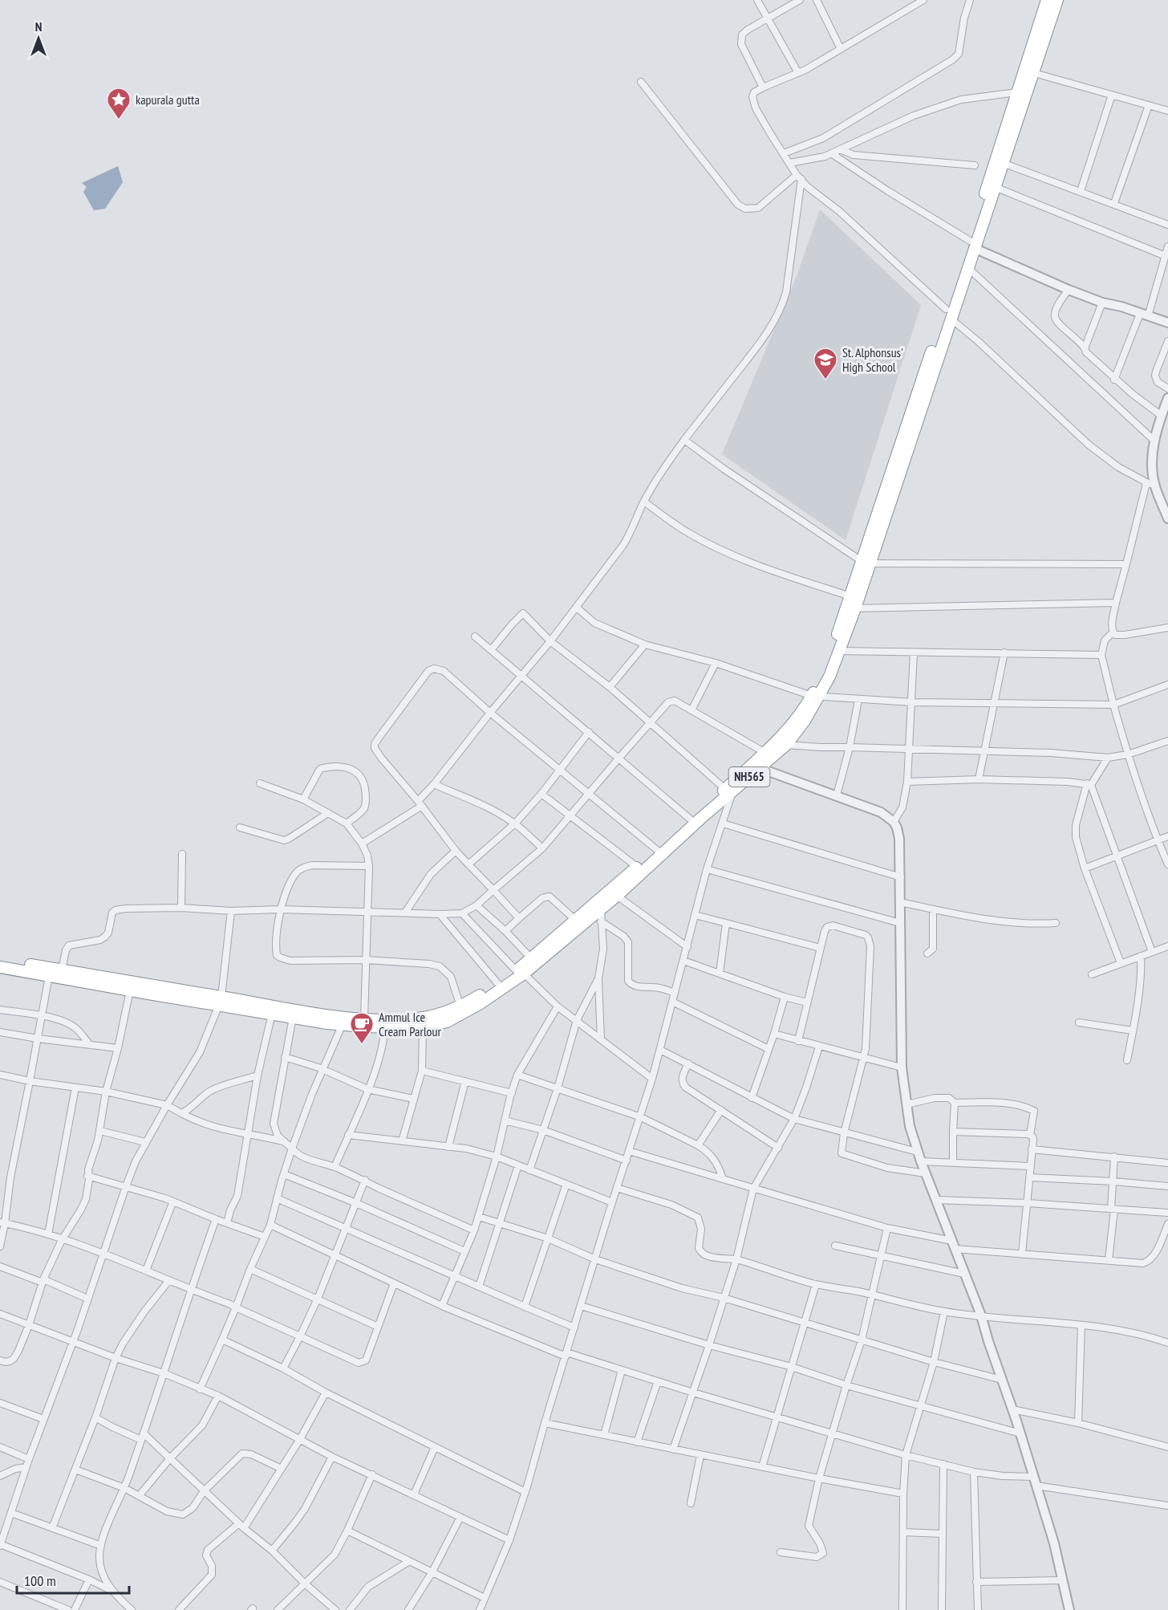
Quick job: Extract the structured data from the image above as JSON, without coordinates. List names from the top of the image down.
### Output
{
  "streets": {
    "highway": ["NH565"]
  },
  "places": {
    "place": ["kapurala gutta"],
    "school or university": ["St. Alphonsus' High School"],
    "cafe": ["Ammul Ice Cream Parlour"]
  },
  "scale_bar": "100 m",
  "north": "top"
}
